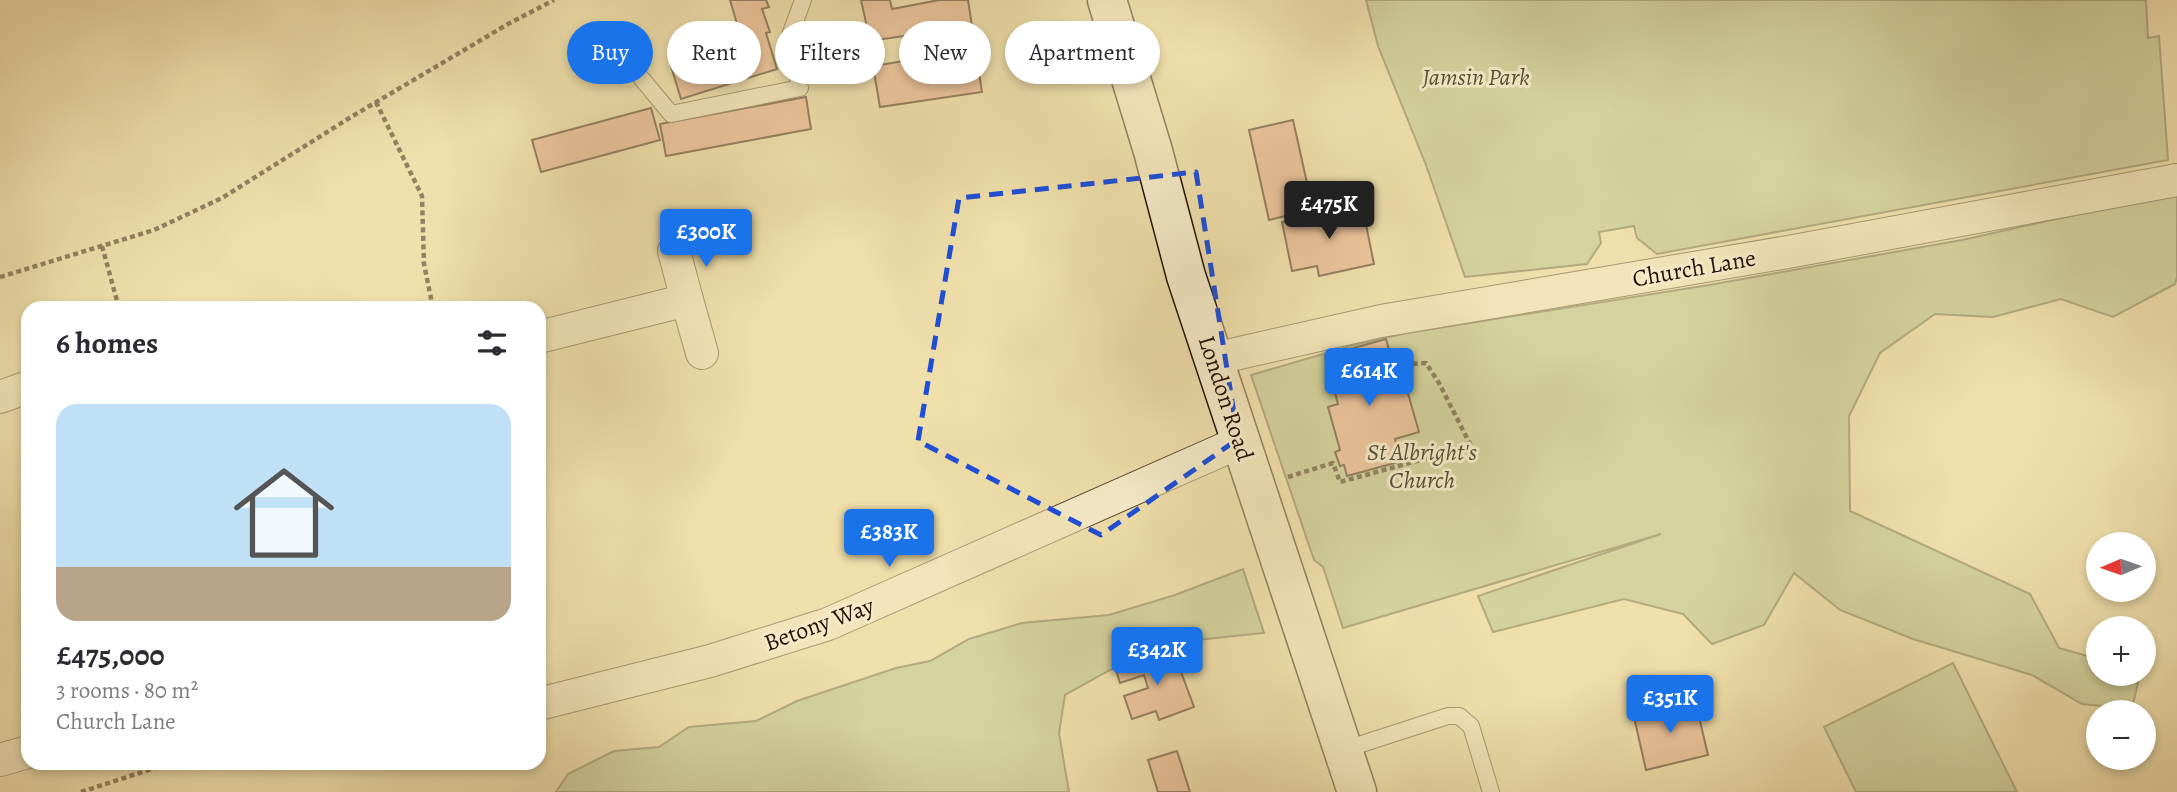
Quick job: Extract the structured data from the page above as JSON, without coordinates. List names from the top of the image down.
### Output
{
  "streets": {
    "main road": ["London Road"],
    "street": ["Church Lane", "Betony Way"]
  },
  "crossings": [
    ["Church Lane", "London Road"],
    ["London Road", "Betony Way"]
  ],
  "parks": ["Jamsin Park", "St Albright's Church"],
  "north": "left",
  "page": {
    "chip": [
      "Buy",
      "Rent",
      "Filters",
      "New",
      "Apartment"
    ],
    "price": [
      "£475K",
      "£300K",
      "£614K",
      "£383K",
      "£342K",
      "£351K"
    ],
    "heading": "6 homes",
    "list": [
      {
        "name": "£475,000",
        "note": "3 rooms · 80 m² · Church Lane"
      }
    ],
    "map_buttons": ["+", "−"]
  }
}
